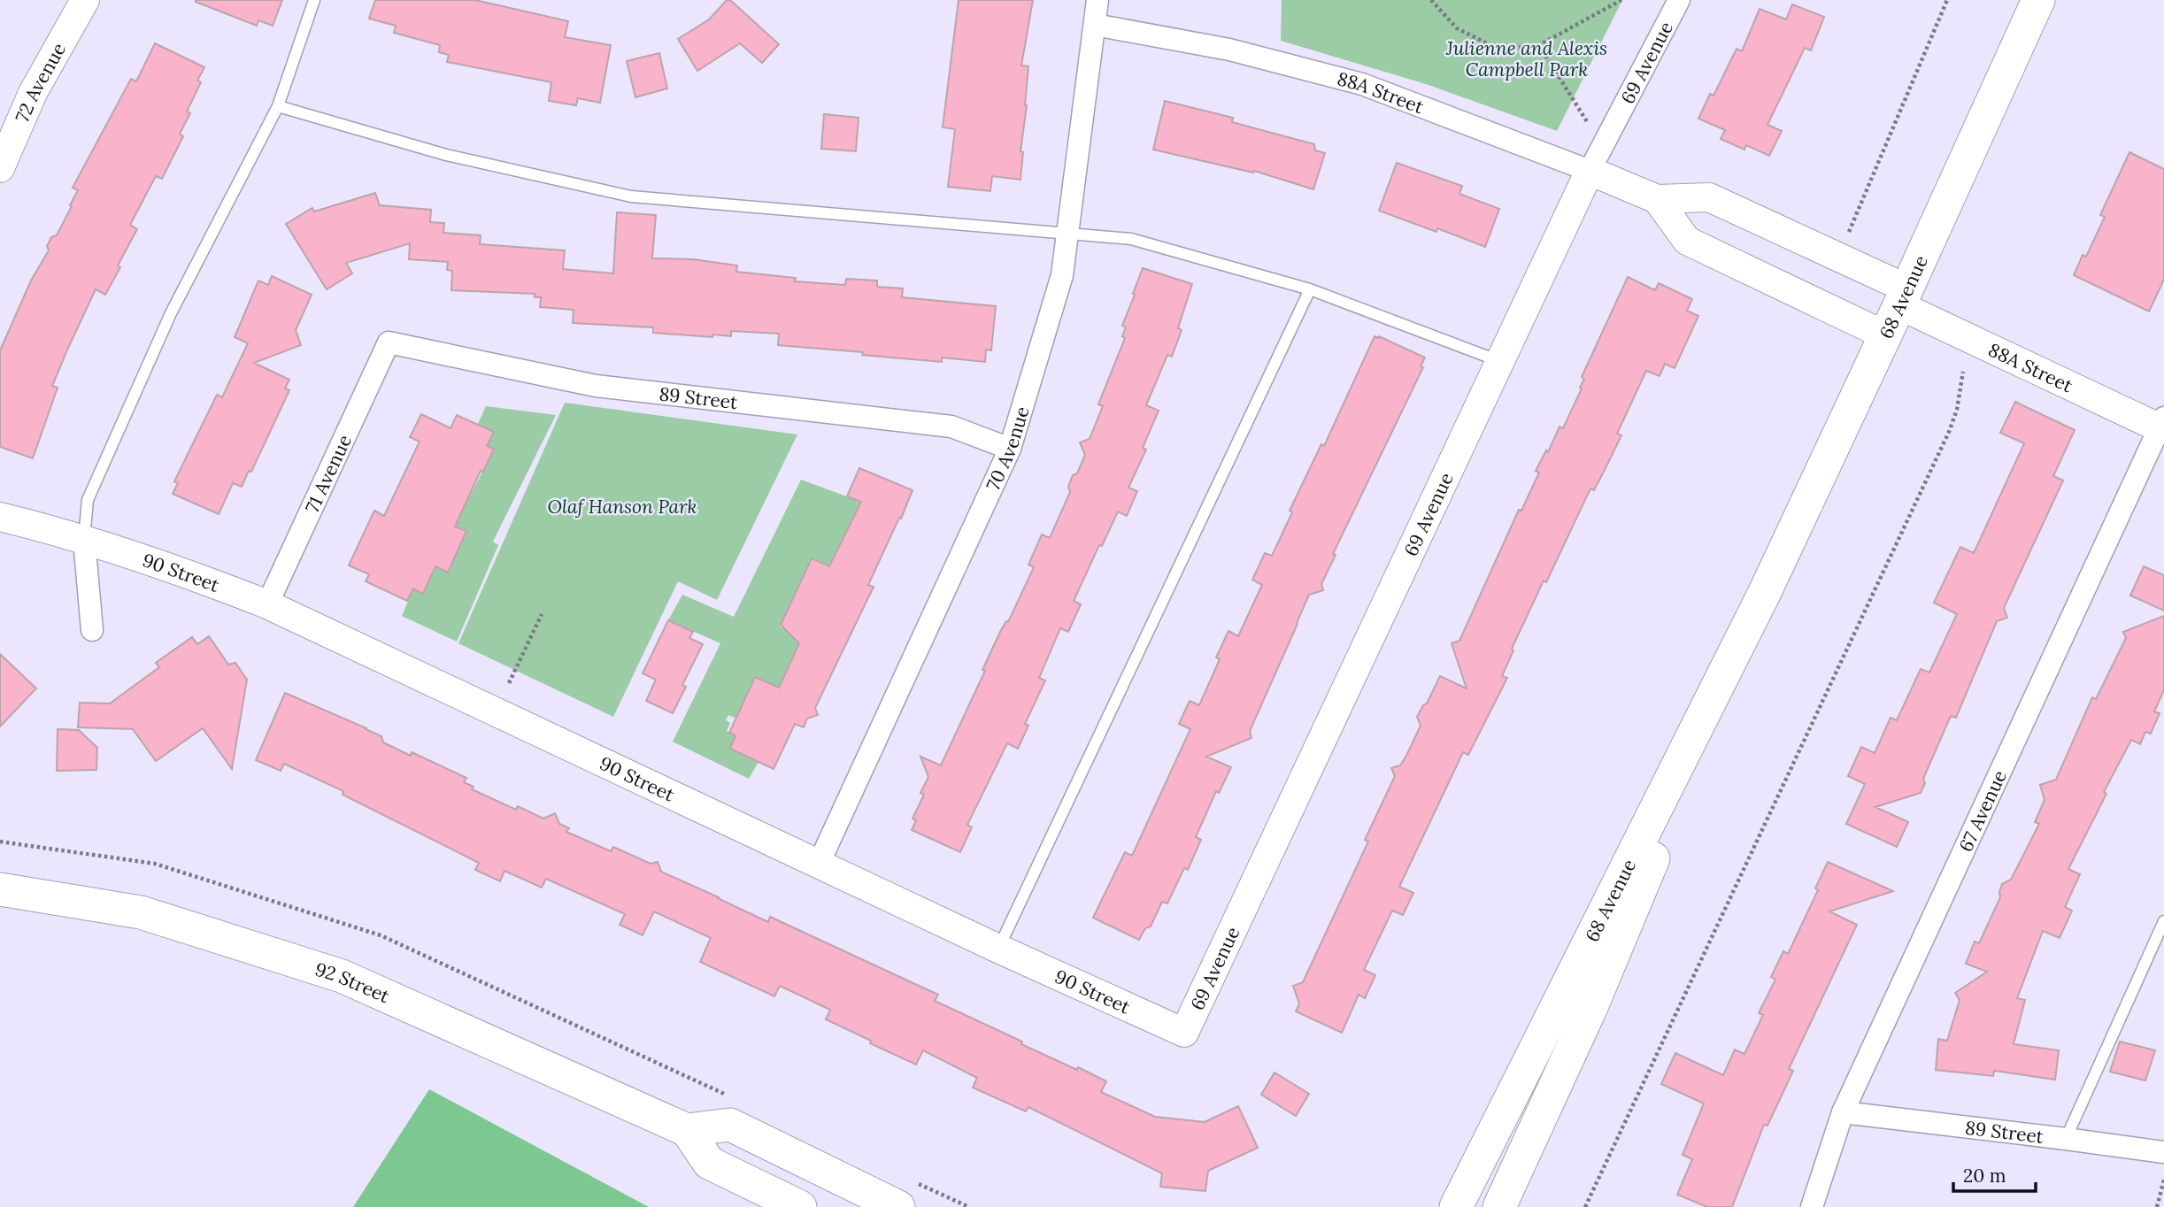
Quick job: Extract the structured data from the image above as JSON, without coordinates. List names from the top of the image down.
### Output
{
  "streets": {
    "main road": ["68 Avenue", "92 Street"],
    "street": [
      "69 Avenue",
      "72 Avenue",
      "88A Street",
      "89 Street",
      "70 Avenue",
      "71 Avenue",
      "90 Street",
      "67 Avenue"
    ]
  },
  "crossings": [
    ["69 Avenue", "88A Street"],
    ["69 Avenue", "90 Street"],
    ["88A Street", "68 Avenue"],
    ["88A Street", "70 Avenue"],
    ["88A Street", "67 Avenue"],
    ["89 Street", "70 Avenue"],
    ["89 Street", "71 Avenue"],
    ["89 Street", "67 Avenue"],
    ["70 Avenue", "90 Street"],
    ["71 Avenue", "90 Street"]
  ],
  "parks": ["Julienne and Alexis Campbell Park", "Olaf Hanson Park"],
  "scale_bar": "20 m"
}
